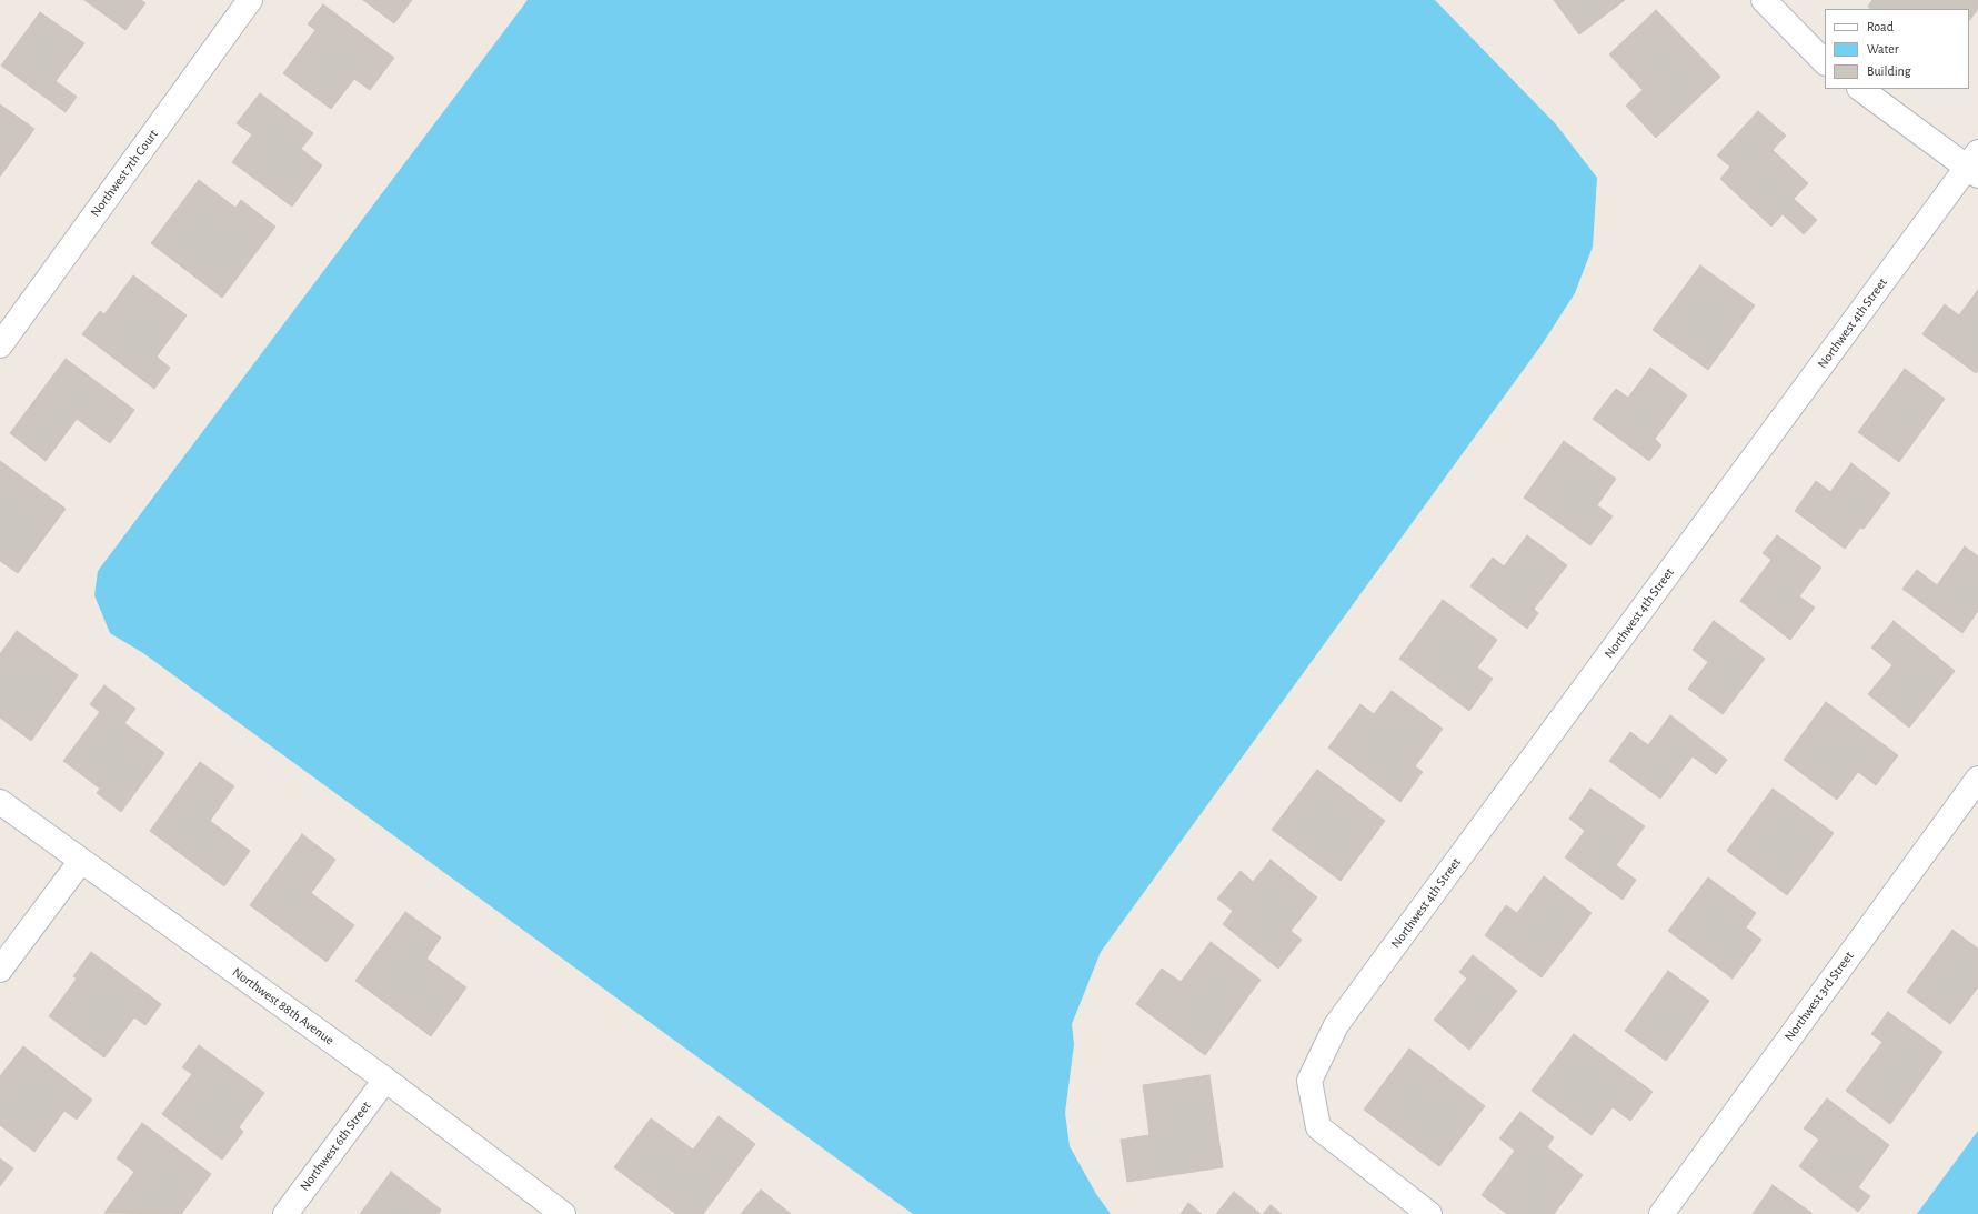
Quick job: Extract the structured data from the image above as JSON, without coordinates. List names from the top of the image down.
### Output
{
  "streets": {
    "street": [
      "Northwest 7th Court",
      "Northwest 4th Street",
      "Northwest 3rd Street",
      "Northwest 88th Avenue",
      "Northwest 6th Street"
    ]
  },
  "crossings": [
    ["Northwest 88th Avenue", "Northwest 6th Street"]
  ],
  "legend": ["Road", "Water", "Building"]
}
